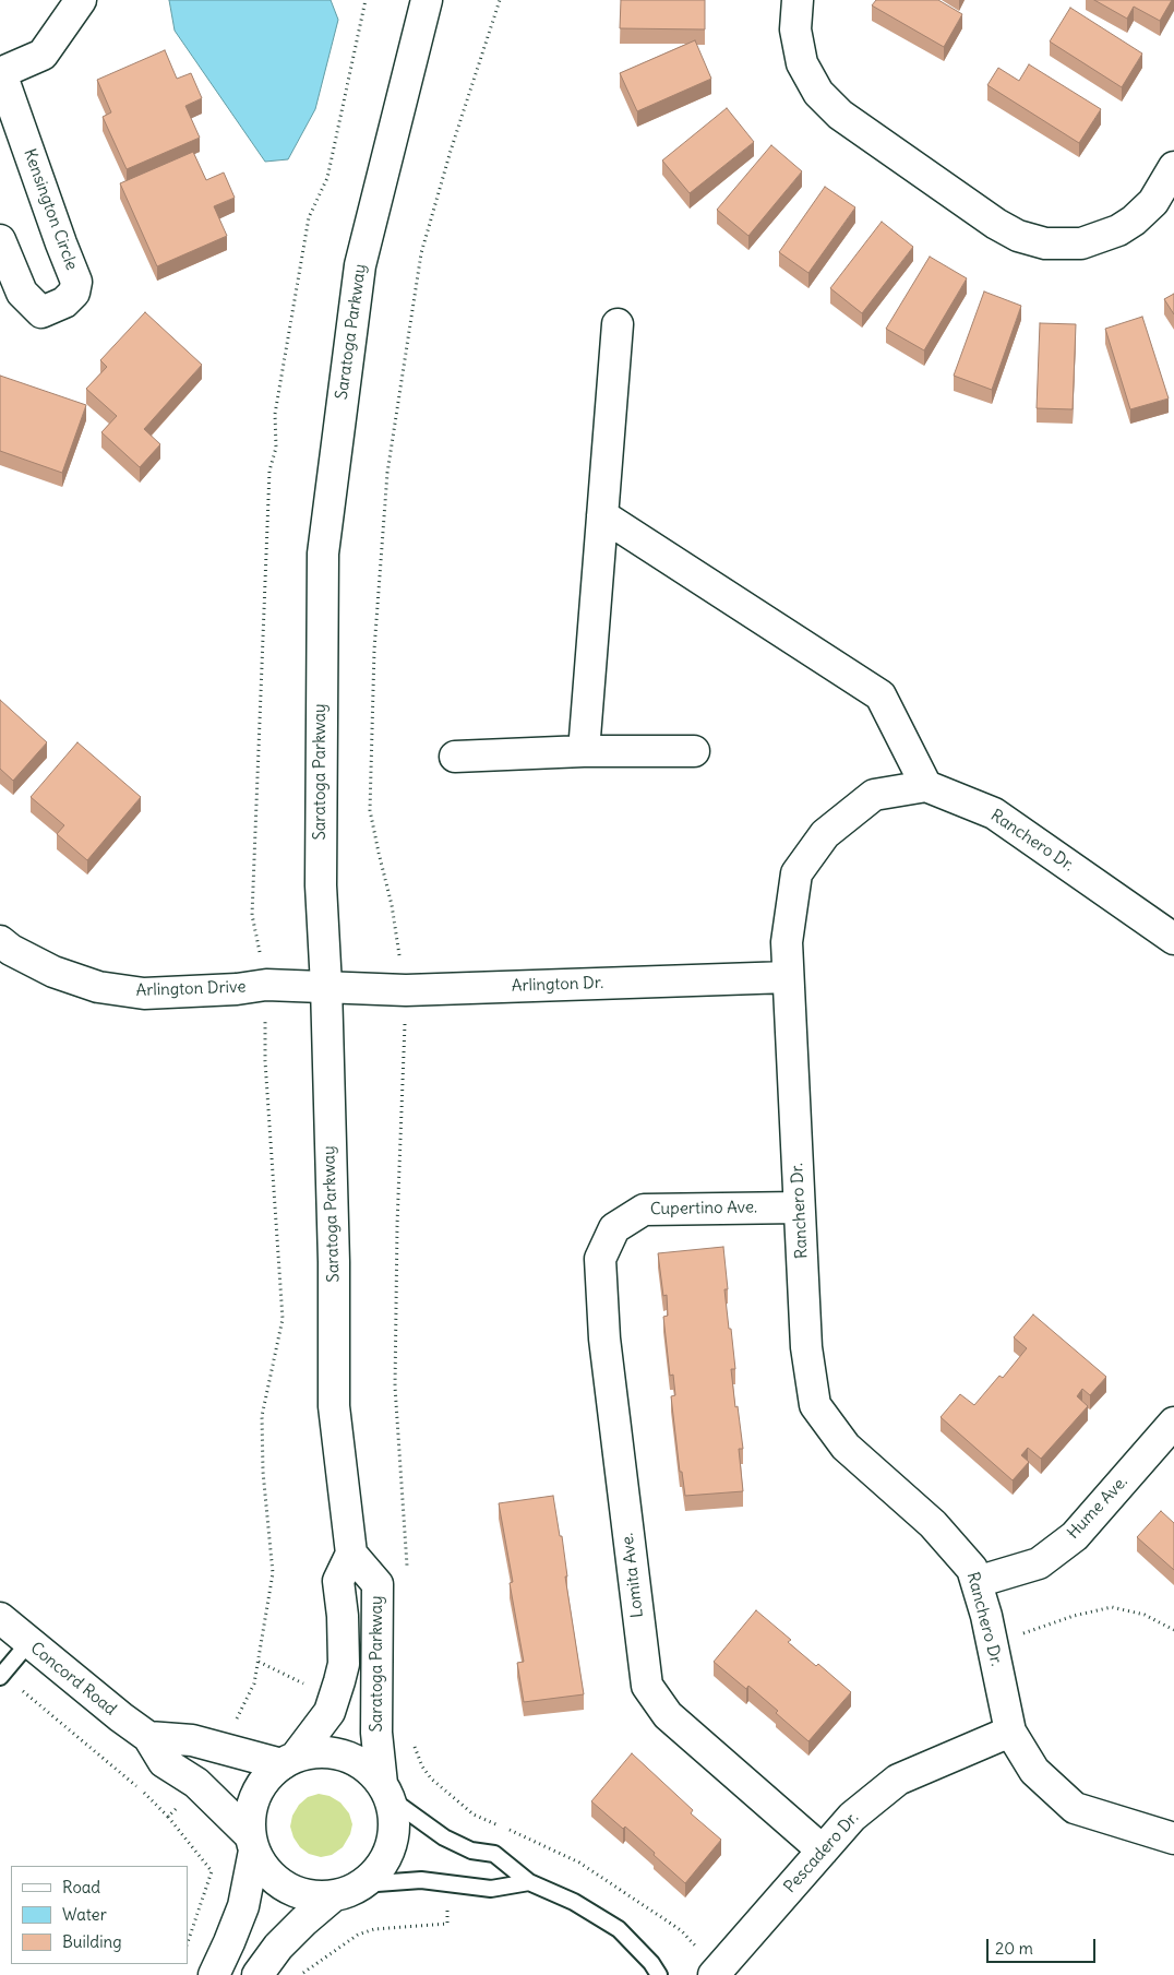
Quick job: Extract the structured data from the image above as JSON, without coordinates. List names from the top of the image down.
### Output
{
  "streets": {
    "street": [
      "Kensington Circle",
      "Saratoga Parkway",
      "Ranchero Dr.",
      "Arlington Dr.",
      "Arlington Drive",
      "Cupertino Ave.",
      "Hume Ave.",
      "Lomita Ave.",
      "Concord Road",
      "Pescadero Dr."
    ]
  },
  "crossings": [
    ["Saratoga Parkway", "Arlington Dr."],
    ["Saratoga Parkway", "Arlington Drive"],
    ["Saratoga Parkway", "Concord Road"],
    ["Ranchero Dr.", "Arlington Dr."],
    ["Ranchero Dr.", "Cupertino Ave."],
    ["Ranchero Dr.", "Hume Ave."],
    ["Ranchero Dr.", "Pescadero Dr."],
    ["Arlington Dr.", "Arlington Drive"],
    ["Cupertino Ave.", "Lomita Ave."],
    ["Lomita Ave.", "Pescadero Dr."]
  ],
  "legend": ["Road", "Water", "Building"],
  "scale_bar": "20 m"
}
